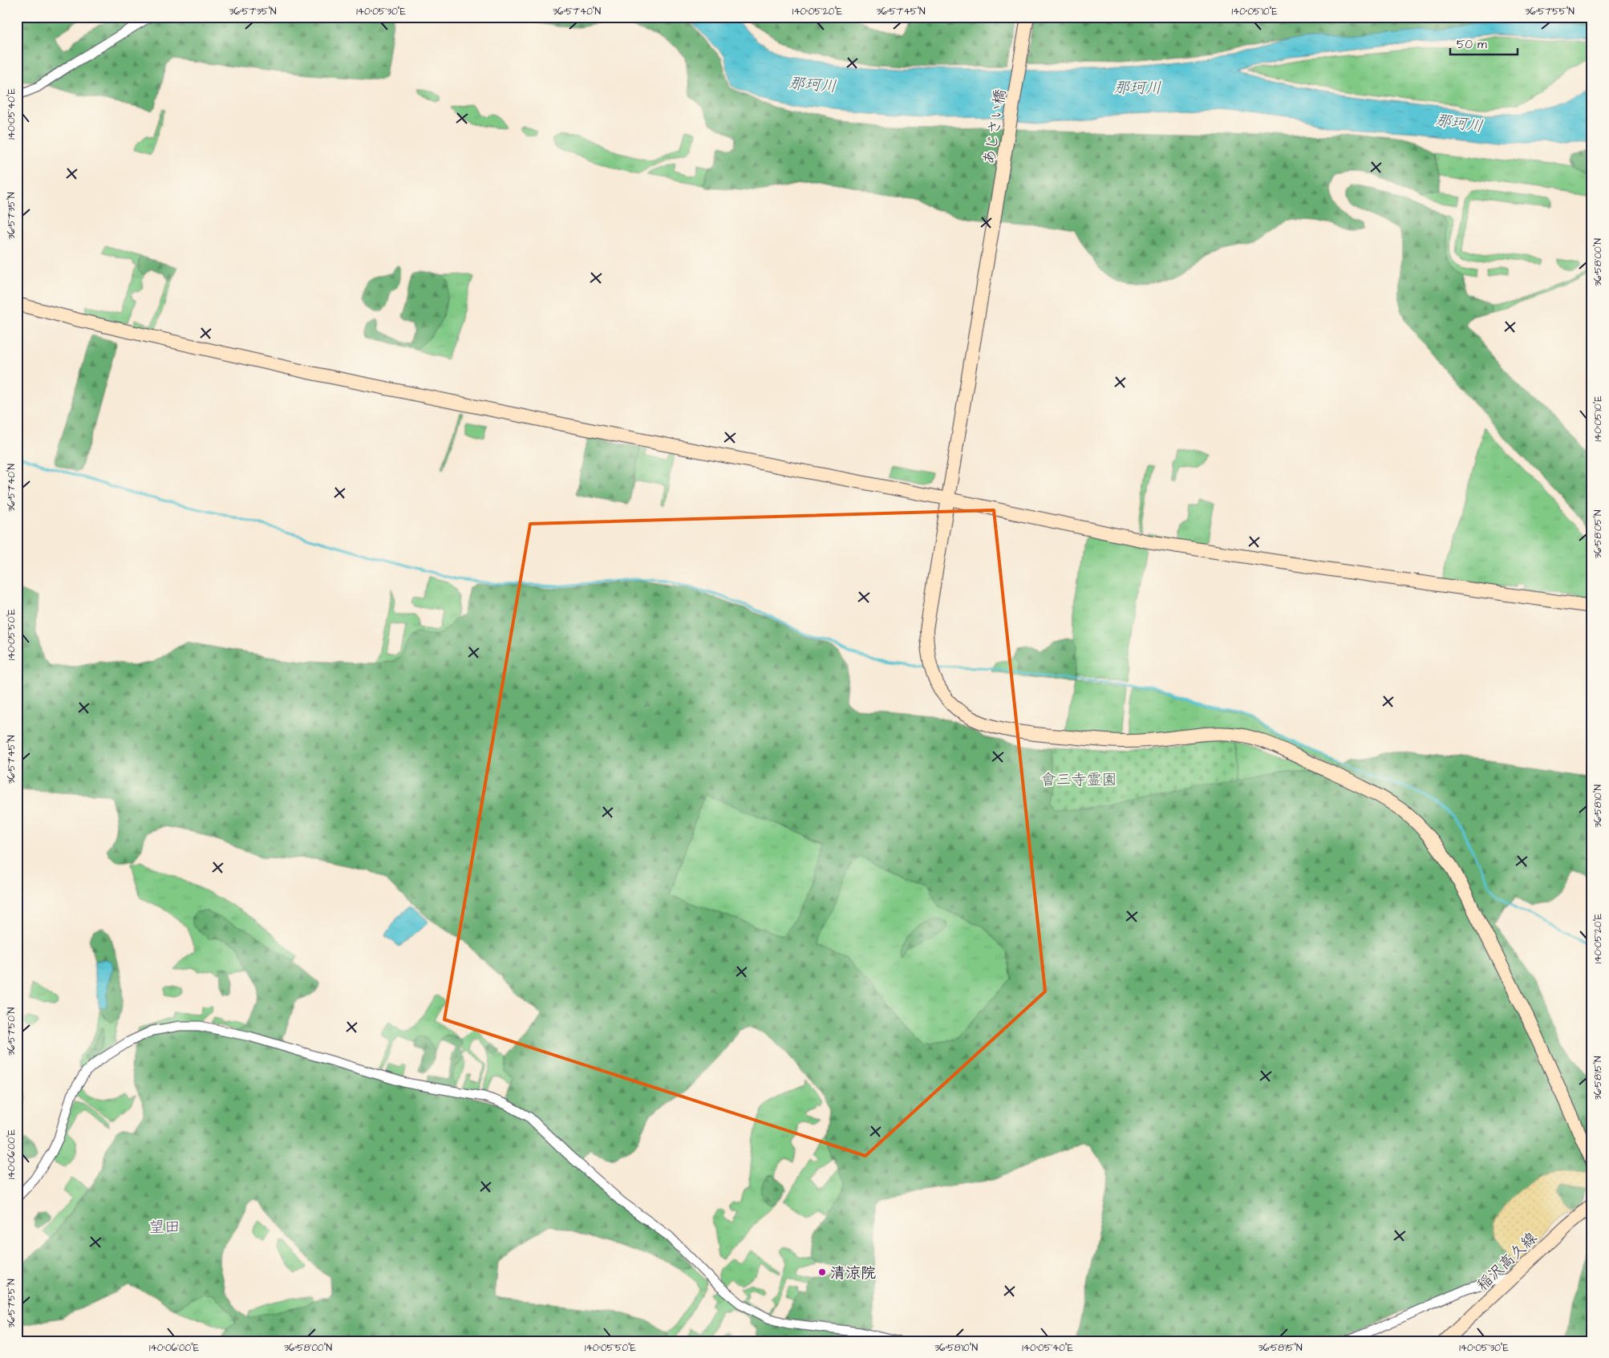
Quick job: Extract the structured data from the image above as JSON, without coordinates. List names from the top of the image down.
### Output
{
  "streets": {
    "street": ["あじさい橋", "稲沢高久線"]
  },
  "districts": ["望田"],
  "water": ["那珂川"],
  "parks": ["會三寺霊園"],
  "places": ["清涼院"],
  "scale_bar": "50 m",
  "coordinates": [
    "36°57'35\"N",
    "140°05'30\"E",
    "36°57'40\"N",
    "140°05'20\"E",
    "36°57'45\"N",
    "140°05'10\"E",
    "36°57'55\"N",
    "140°05'40\"E",
    "36°58'00\"N",
    "36°58'05\"N",
    "140°05'50\"E",
    "36°58'10\"N",
    "36°57'50\"N",
    "36°58'15\"N",
    "140°06'00\"E"
  ]
}
